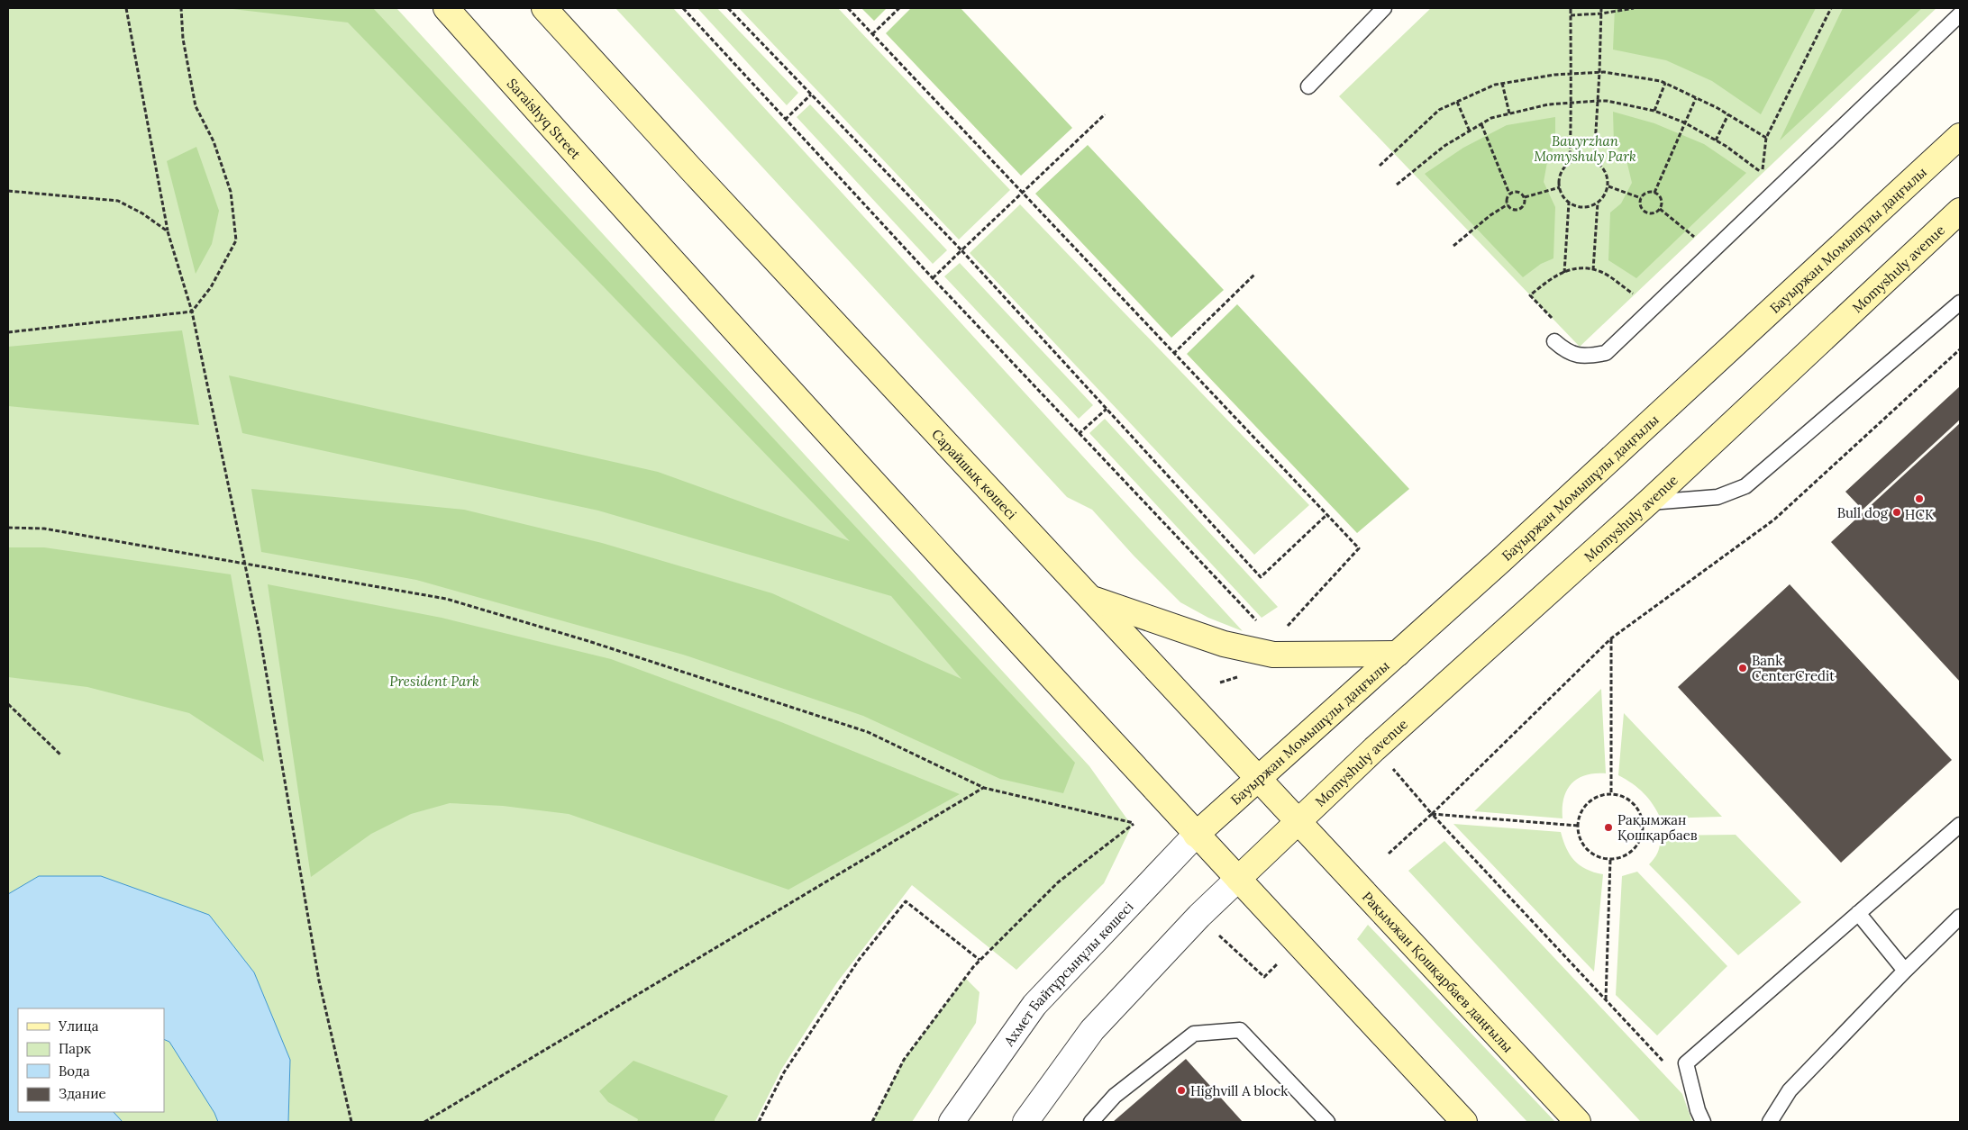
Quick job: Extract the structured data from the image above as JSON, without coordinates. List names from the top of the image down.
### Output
{
  "streets": {
    "main road": [
      "Бауыржан Момышұлы даңғылы",
      "Momyshuly avenue",
      "Сарайшық көшесі",
      "Рақымжан Қошқарбаев даңғылы"
    ],
    "street": ["Ахмет Байтұрсынұлы көшесі"]
  },
  "crossings": [
    ["Бауыржан Момышұлы даңғылы", "Сарайшық көшесі"],
    ["Бауыржан Момышұлы даңғылы", "Рақымжан Қошқарбаев даңғылы"],
    ["Бауыржан Момышұлы даңғылы", "Ахмет Байтұрсынұлы көшесі"],
    ["Momyshuly avenue", "Рақымжан Қошқарбаев даңғылы"],
    ["Сарайшық көшесі", "Рақымжан Қошқарбаев даңғылы"]
  ],
  "parks": ["Bauyrzhan Momyshuly Park", "President Park"],
  "places": [
    "НСК",
    "Bull dog",
    "Bank CenterCredit",
    "Рақымжан Қошқарбаев",
    "Highvill A block"
  ],
  "legend": [
    "Улица",
    "Парк",
    "Вода",
    "Здание"
  ]
}
